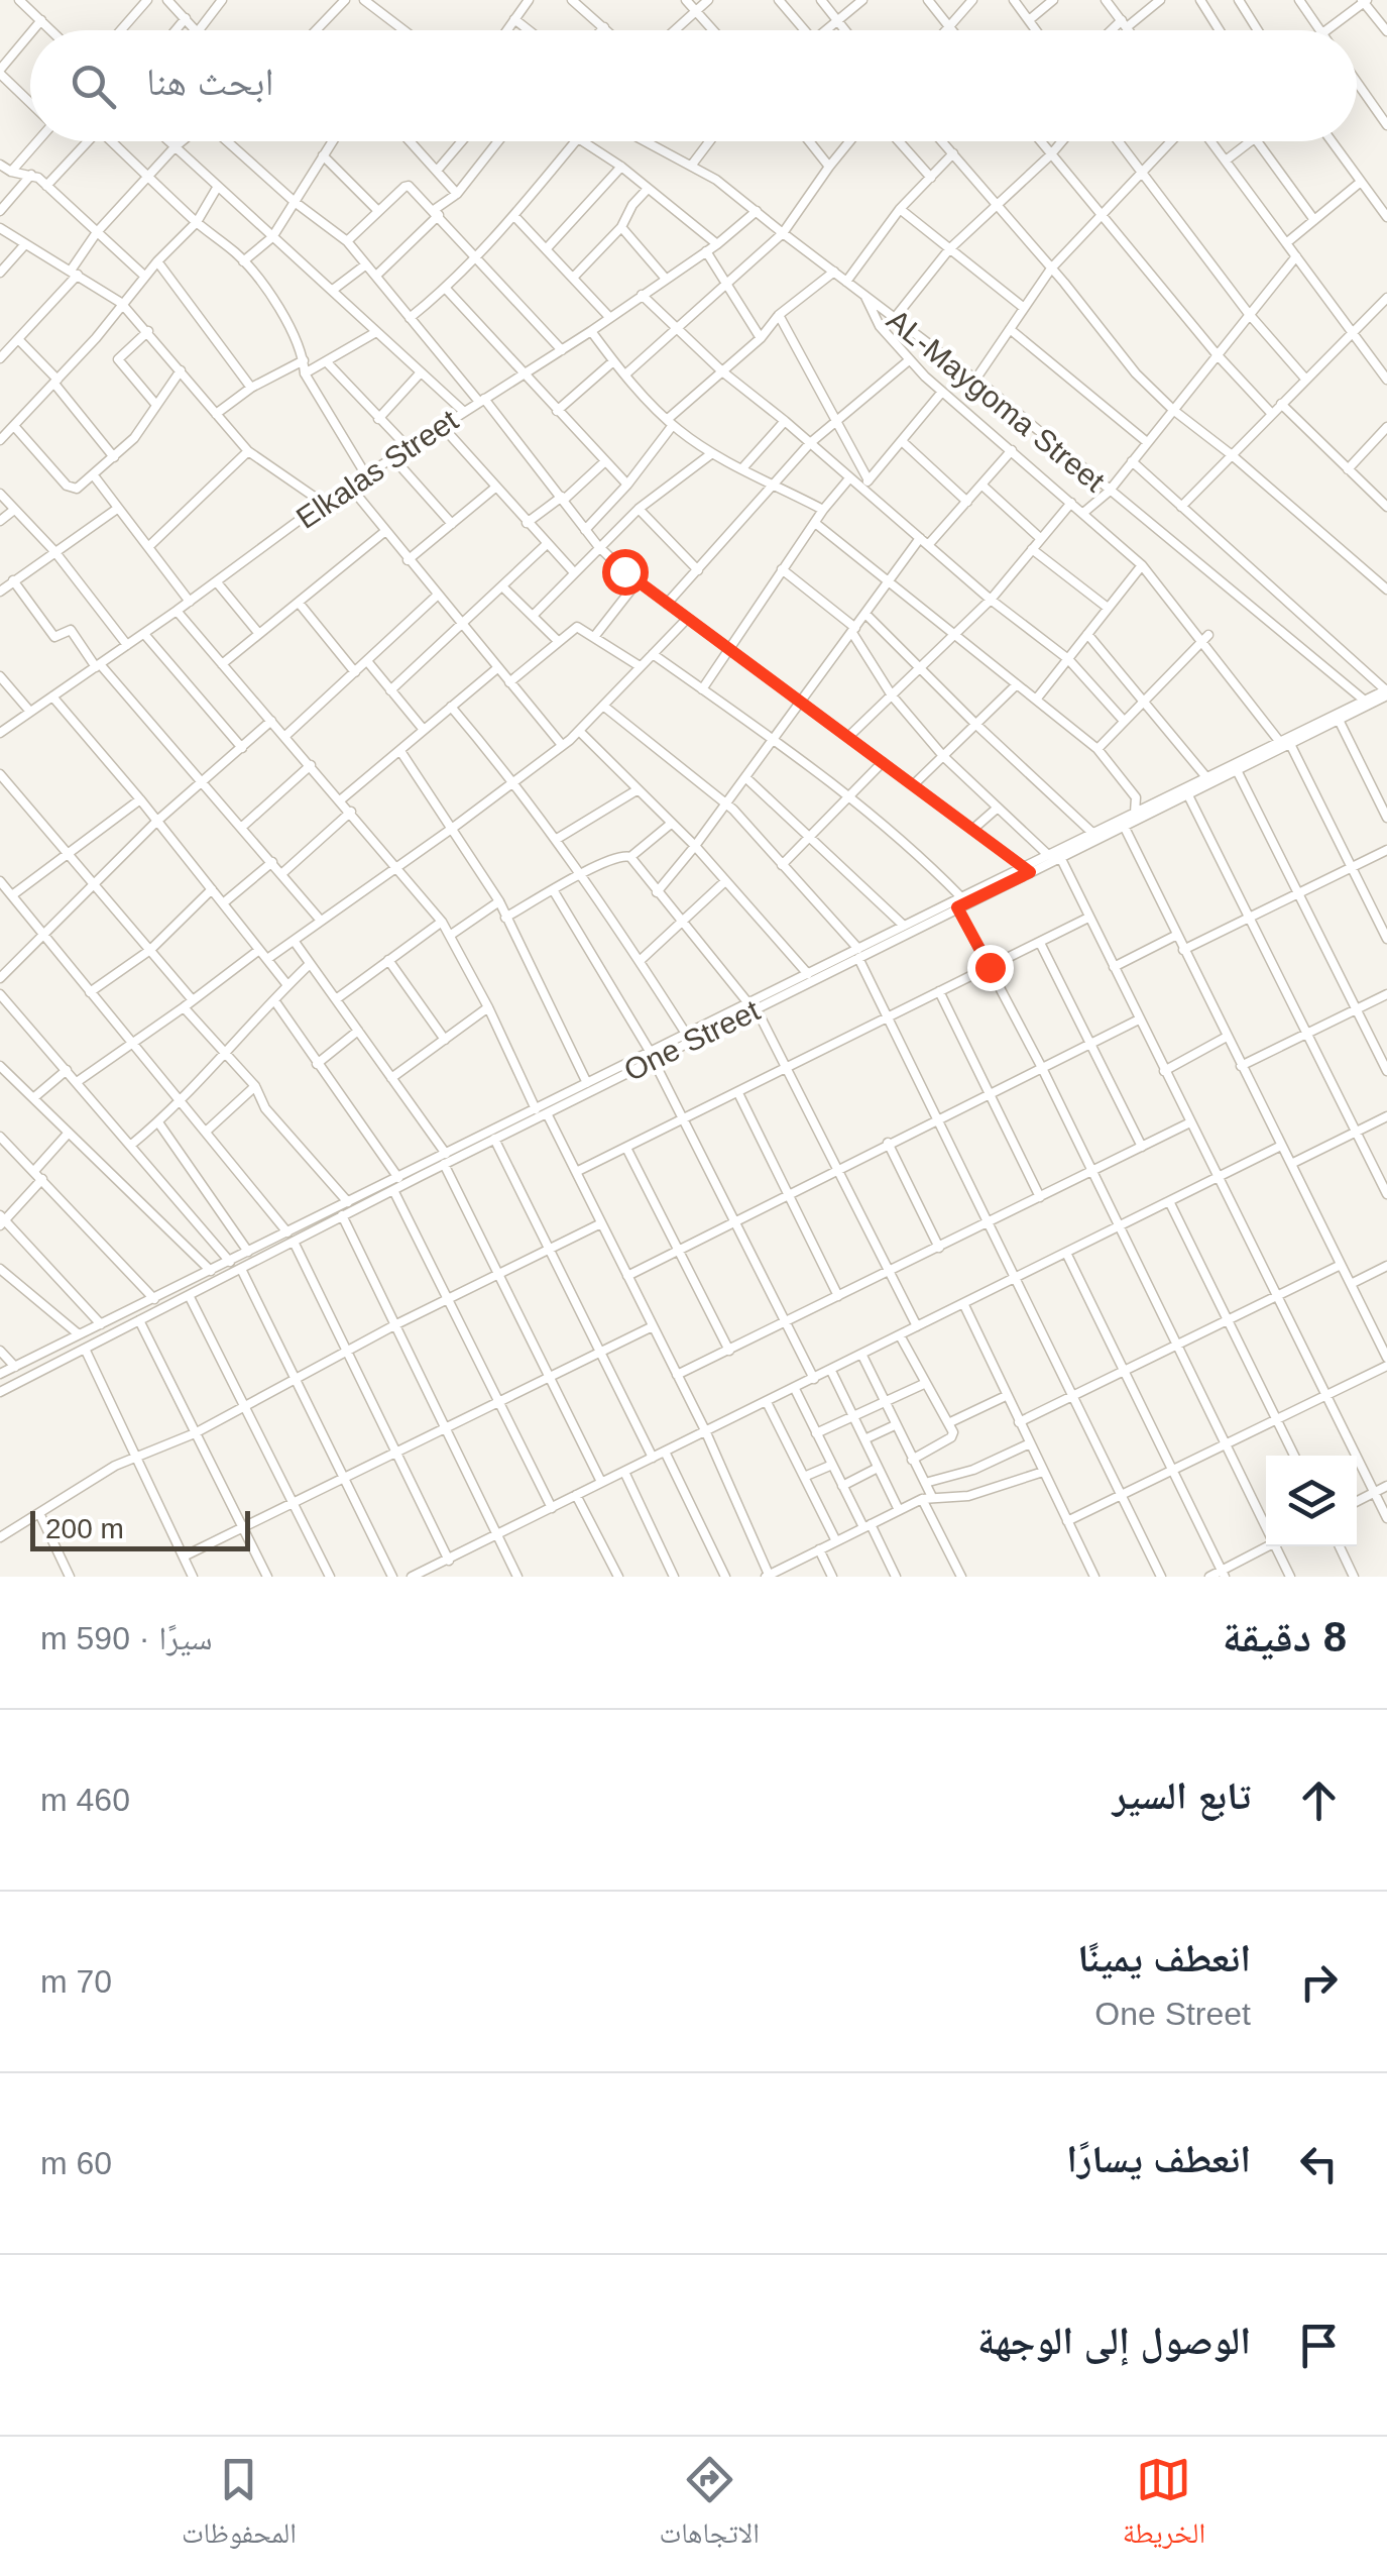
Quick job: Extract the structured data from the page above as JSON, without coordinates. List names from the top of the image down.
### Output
{
  "streets": {
    "street": ["AL-Maygoma Street", "Elkalas Street", "One Street"]
  },
  "crossings": [
    ["AL-Maygoma Street", "Elkalas Street"],
    ["AL-Maygoma Street", "One Street"]
  ],
  "scale_bar": "200 m",
  "page": {
    "search": "ابحث هنا",
    "scale": "200 m",
    "heading": ["8 دقيقة", "سيرًا · 590 m"],
    "list": [
      ["تابع السير", "460 m"],
      ["انعطف يمينًا", "One Street", "70 m"],
      ["انعطف يسارًا", "60 m"],
      "الوصول إلى الوجهة"
    ],
    "nav": ["الخريطة", "الاتجاهات", "المحفوظات"]
  }
}
